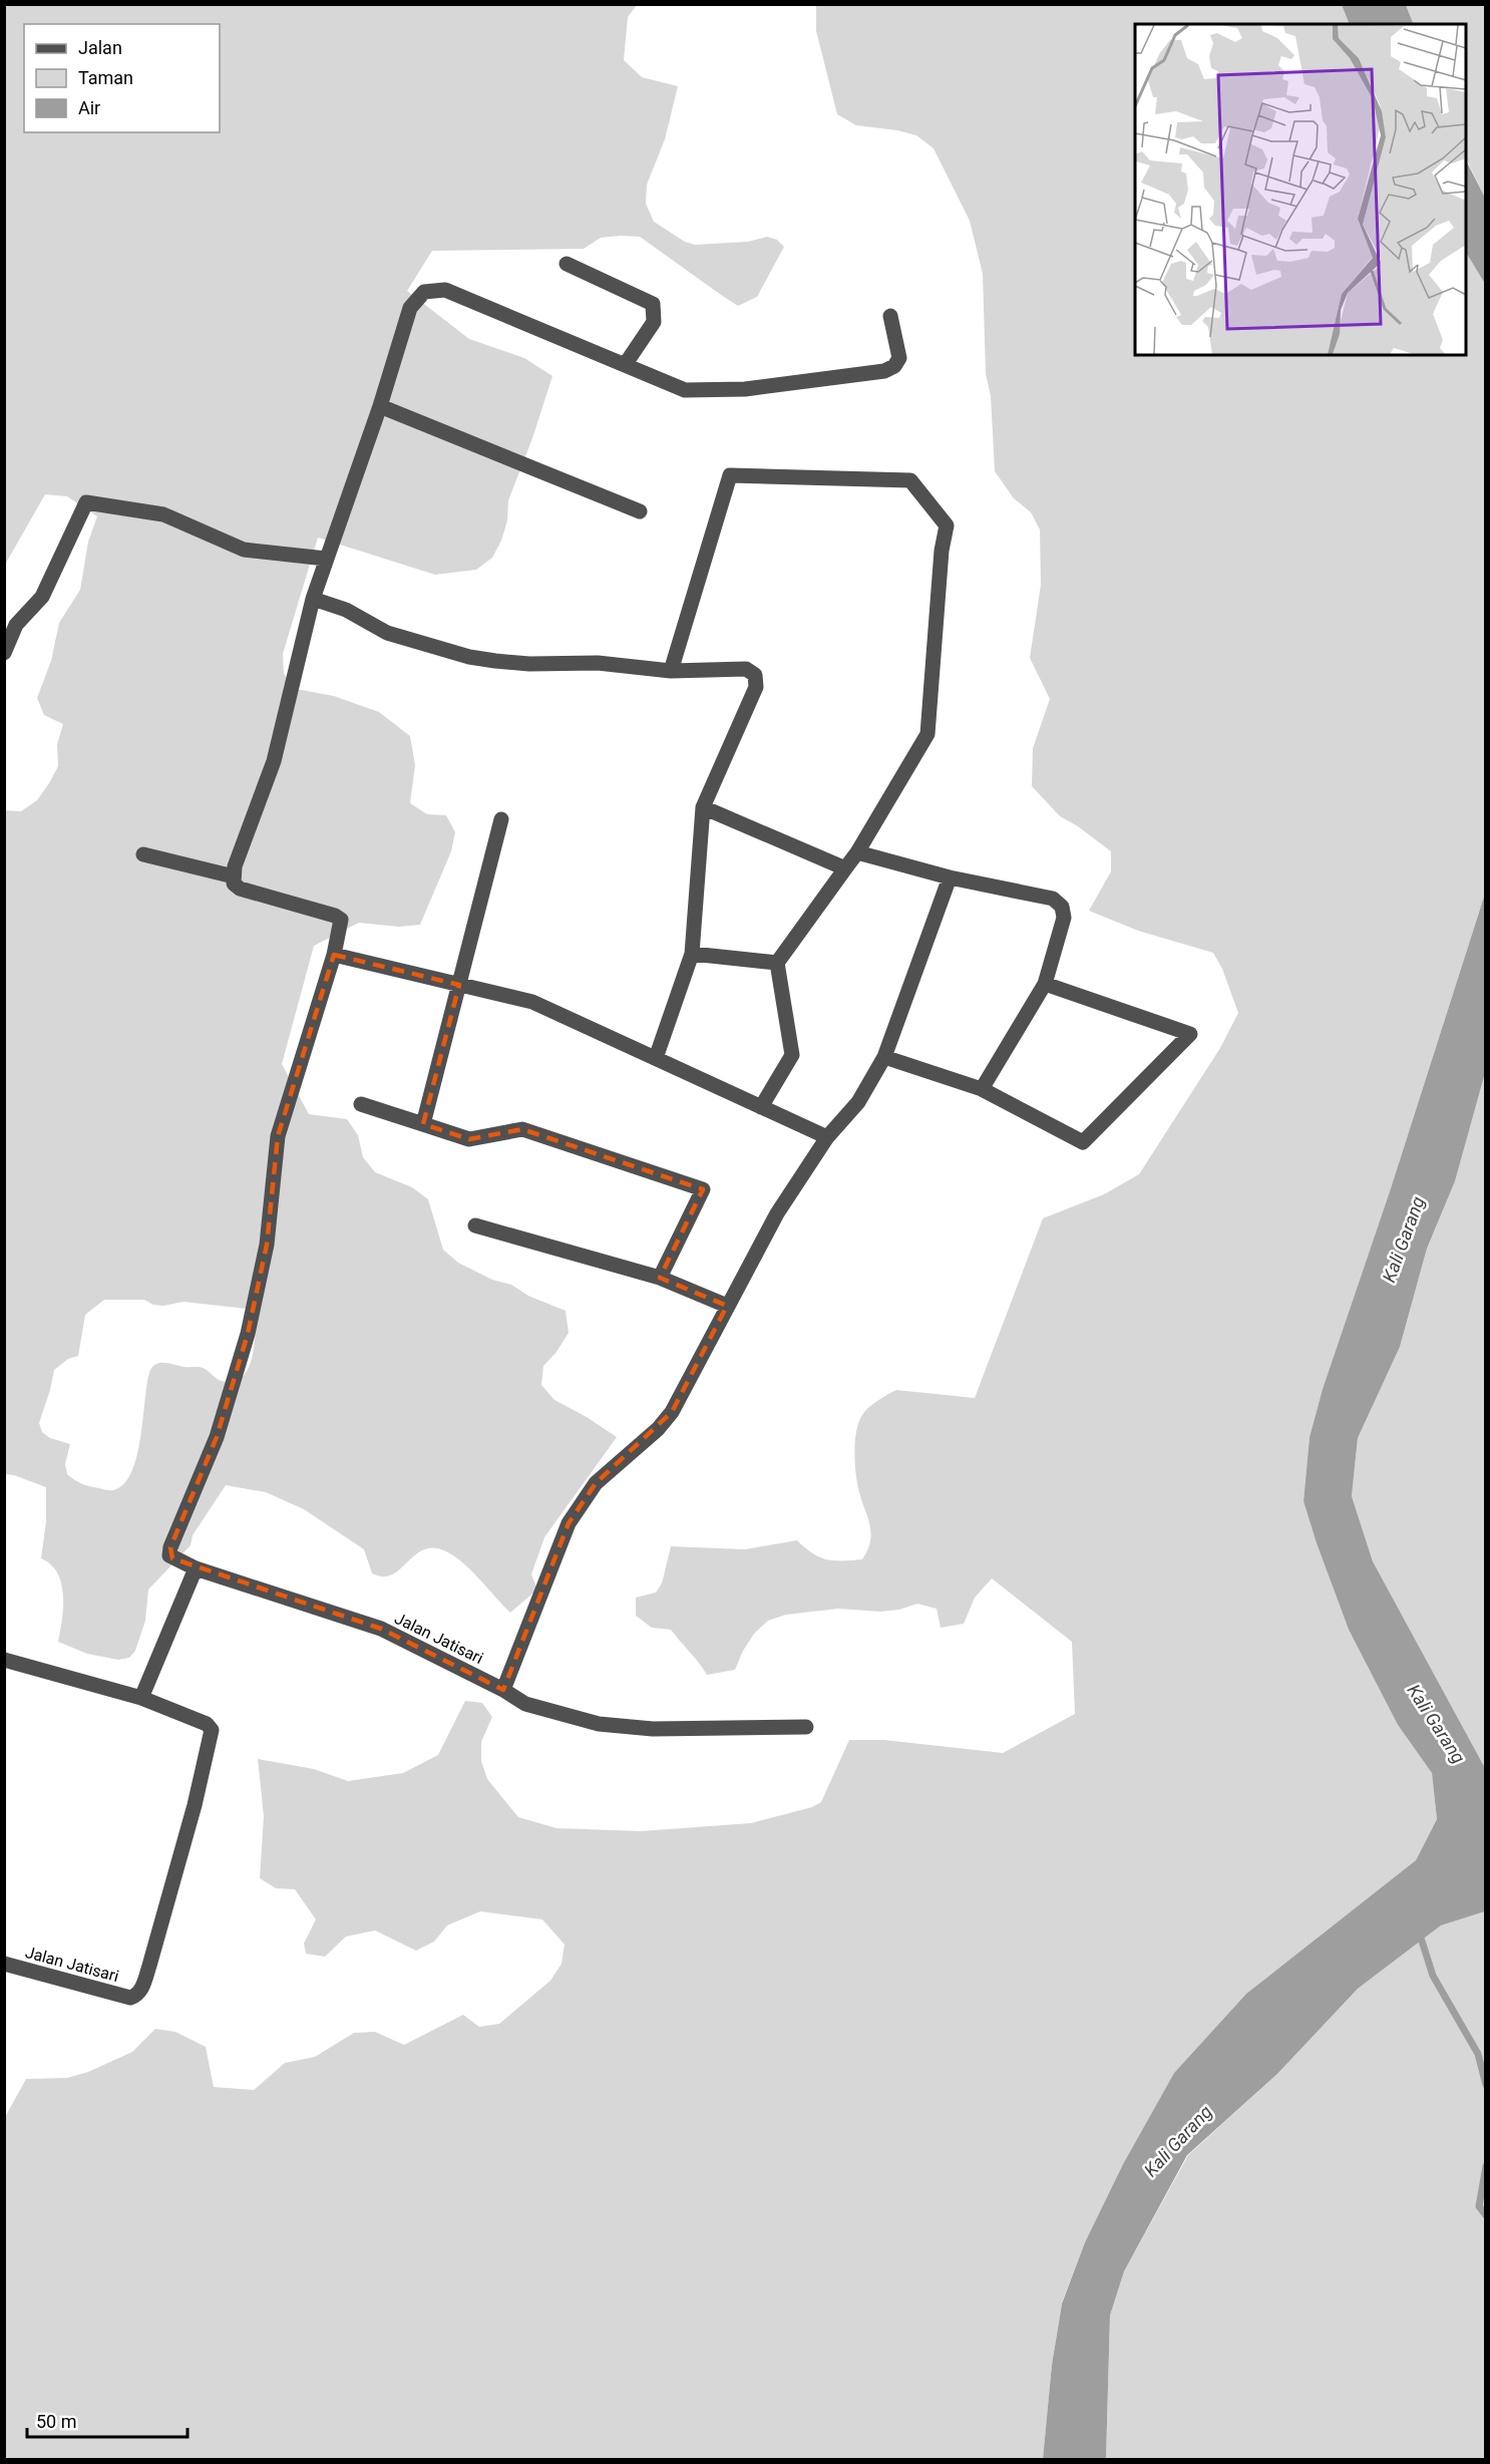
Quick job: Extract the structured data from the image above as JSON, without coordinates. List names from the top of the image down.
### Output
{
  "streets": {
    "street": ["Jalan Jatisari"]
  },
  "water": ["Kali Garang"],
  "legend": ["Jalan", "Taman", "Air"],
  "scale_bar": "50 m"
}
